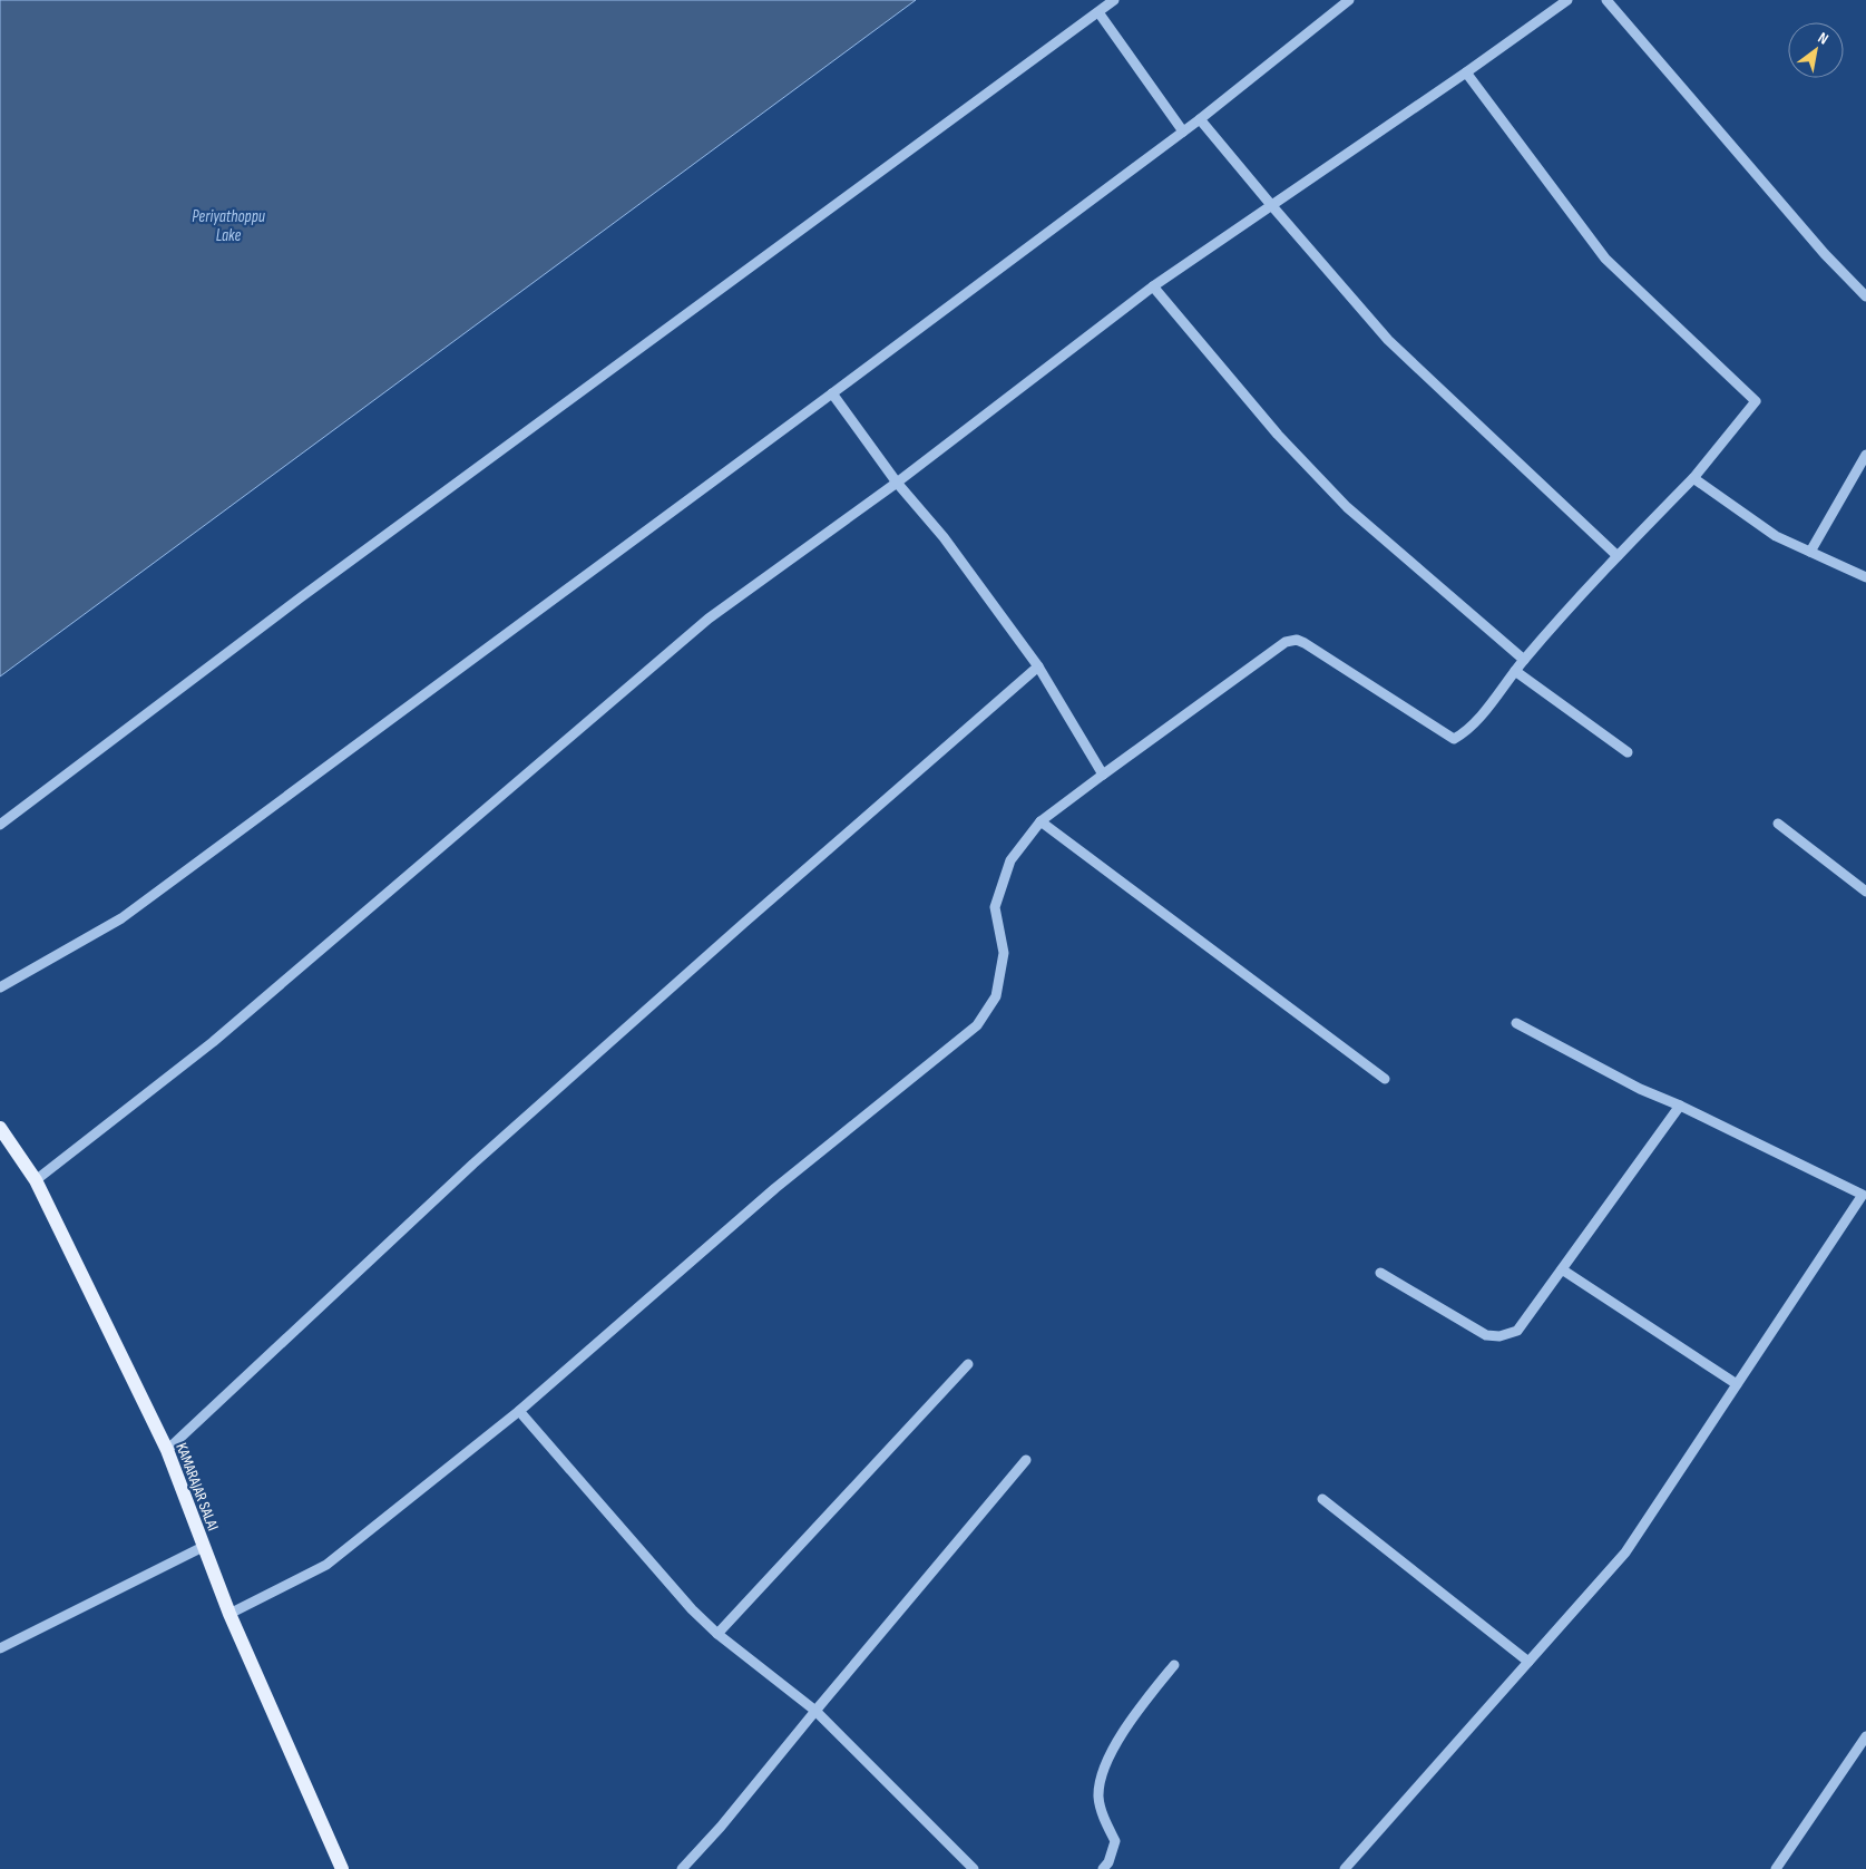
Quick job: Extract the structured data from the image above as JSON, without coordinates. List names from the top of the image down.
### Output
{
  "streets": {
    "main road": ["KAMARAJAR SALAI"]
  },
  "water": ["Periyathoppu Lake"],
  "north": "top right"
}
